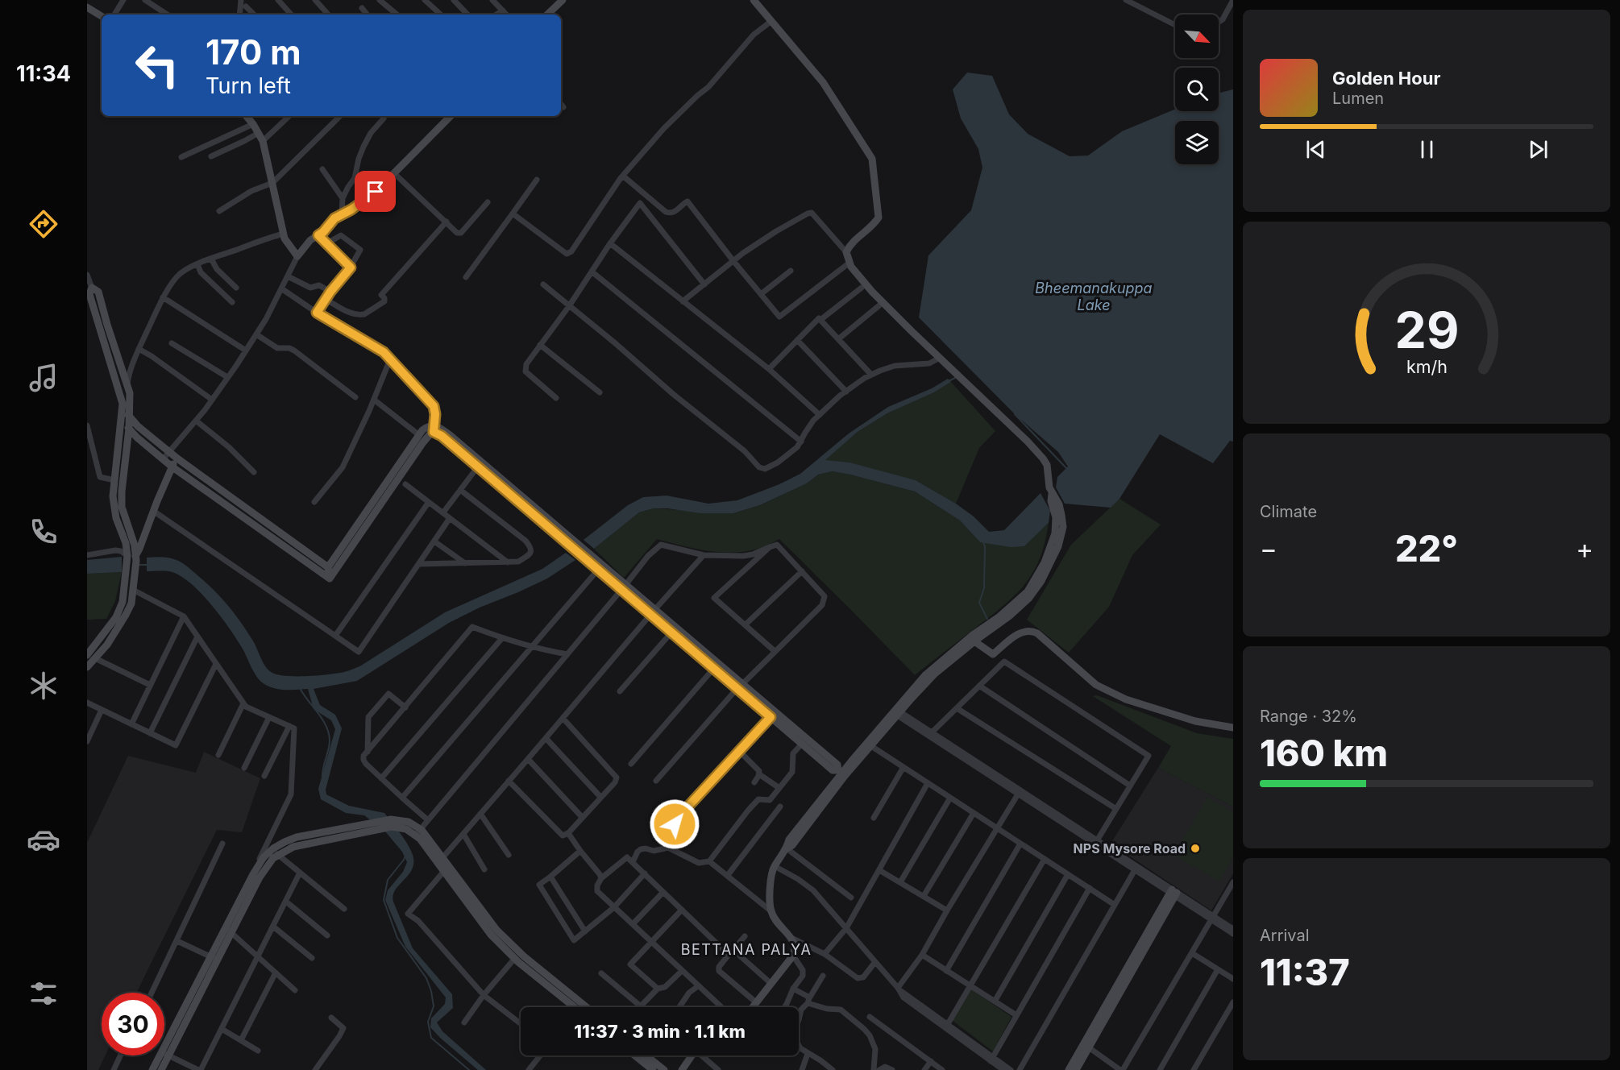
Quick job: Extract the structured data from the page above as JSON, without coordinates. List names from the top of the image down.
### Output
{
  "districts": ["BETTANA PALYA"],
  "water": ["Bheemanakuppa Lake"],
  "places": ["NPS Mysore Road"],
  "north": "bottom right",
  "page": {
    "tabs": "11:34",
    "turn": ["170 m", "Turn left"],
    "song": ["Golden Hour", "Lumen"],
    "tile": [
      "Climate",
      ["Range · 32%", "160 km"],
      ["Arrival", "11:37"]
    ],
    "heat": ["−", "22°", "+"],
    "limit": "30",
    "trip": "11:37 · 3 min · 1.1 km",
    "gauge": ["29", "km/h"]
  }
}
